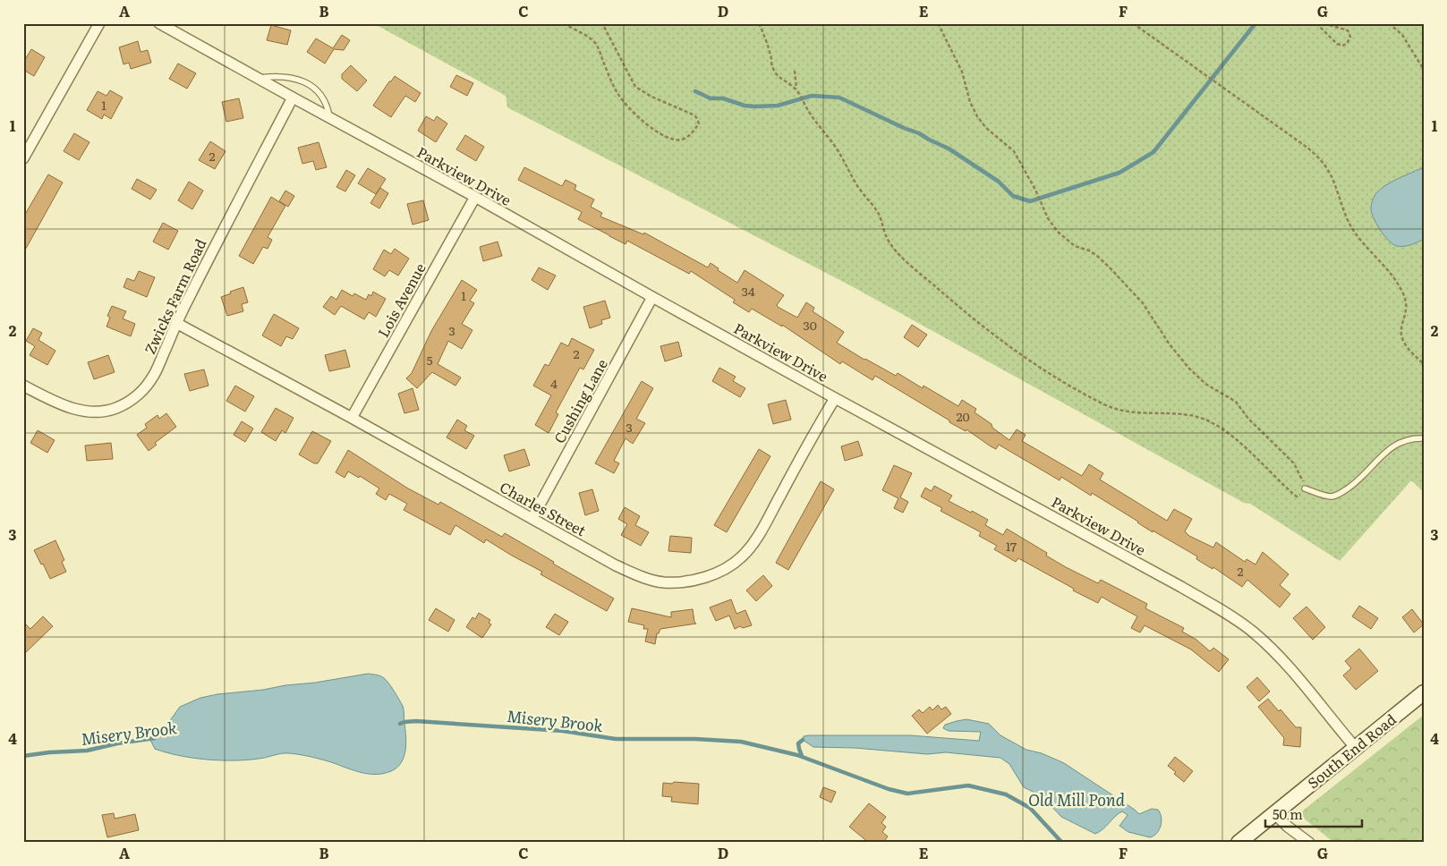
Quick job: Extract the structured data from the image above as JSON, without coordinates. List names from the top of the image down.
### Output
{
  "streets": {
    "street": [
      "Parkview Drive",
      "Zwicks Farm Road",
      "Lois Avenue",
      "Cushing Lane",
      "Charles Street",
      "South End Road"
    ]
  },
  "crossings": [
    ["Parkview Drive", "Zwicks Farm Road"],
    ["Parkview Drive", "Lois Avenue"],
    ["Parkview Drive", "Cushing Lane"],
    ["Parkview Drive", "Charles Street"],
    ["Parkview Drive", "South End Road"],
    ["Zwicks Farm Road", "Charles Street"],
    ["Lois Avenue", "Charles Street"],
    ["Cushing Lane", "Charles Street"]
  ],
  "water": ["Misery Brook", "Old Mill Pond"],
  "house_numbers": [
    "1",
    "2",
    "34",
    "1",
    "30",
    "3",
    "2",
    "5",
    "4",
    "20",
    "3",
    "17",
    "2"
  ],
  "scale_bar": "50 m",
  "grid": {
    "columns": [
      "A",
      "B",
      "C",
      "D",
      "E",
      "F",
      "G"
    ],
    "rows": [
      "1",
      "2",
      "3",
      "4"
    ]
  }
}
